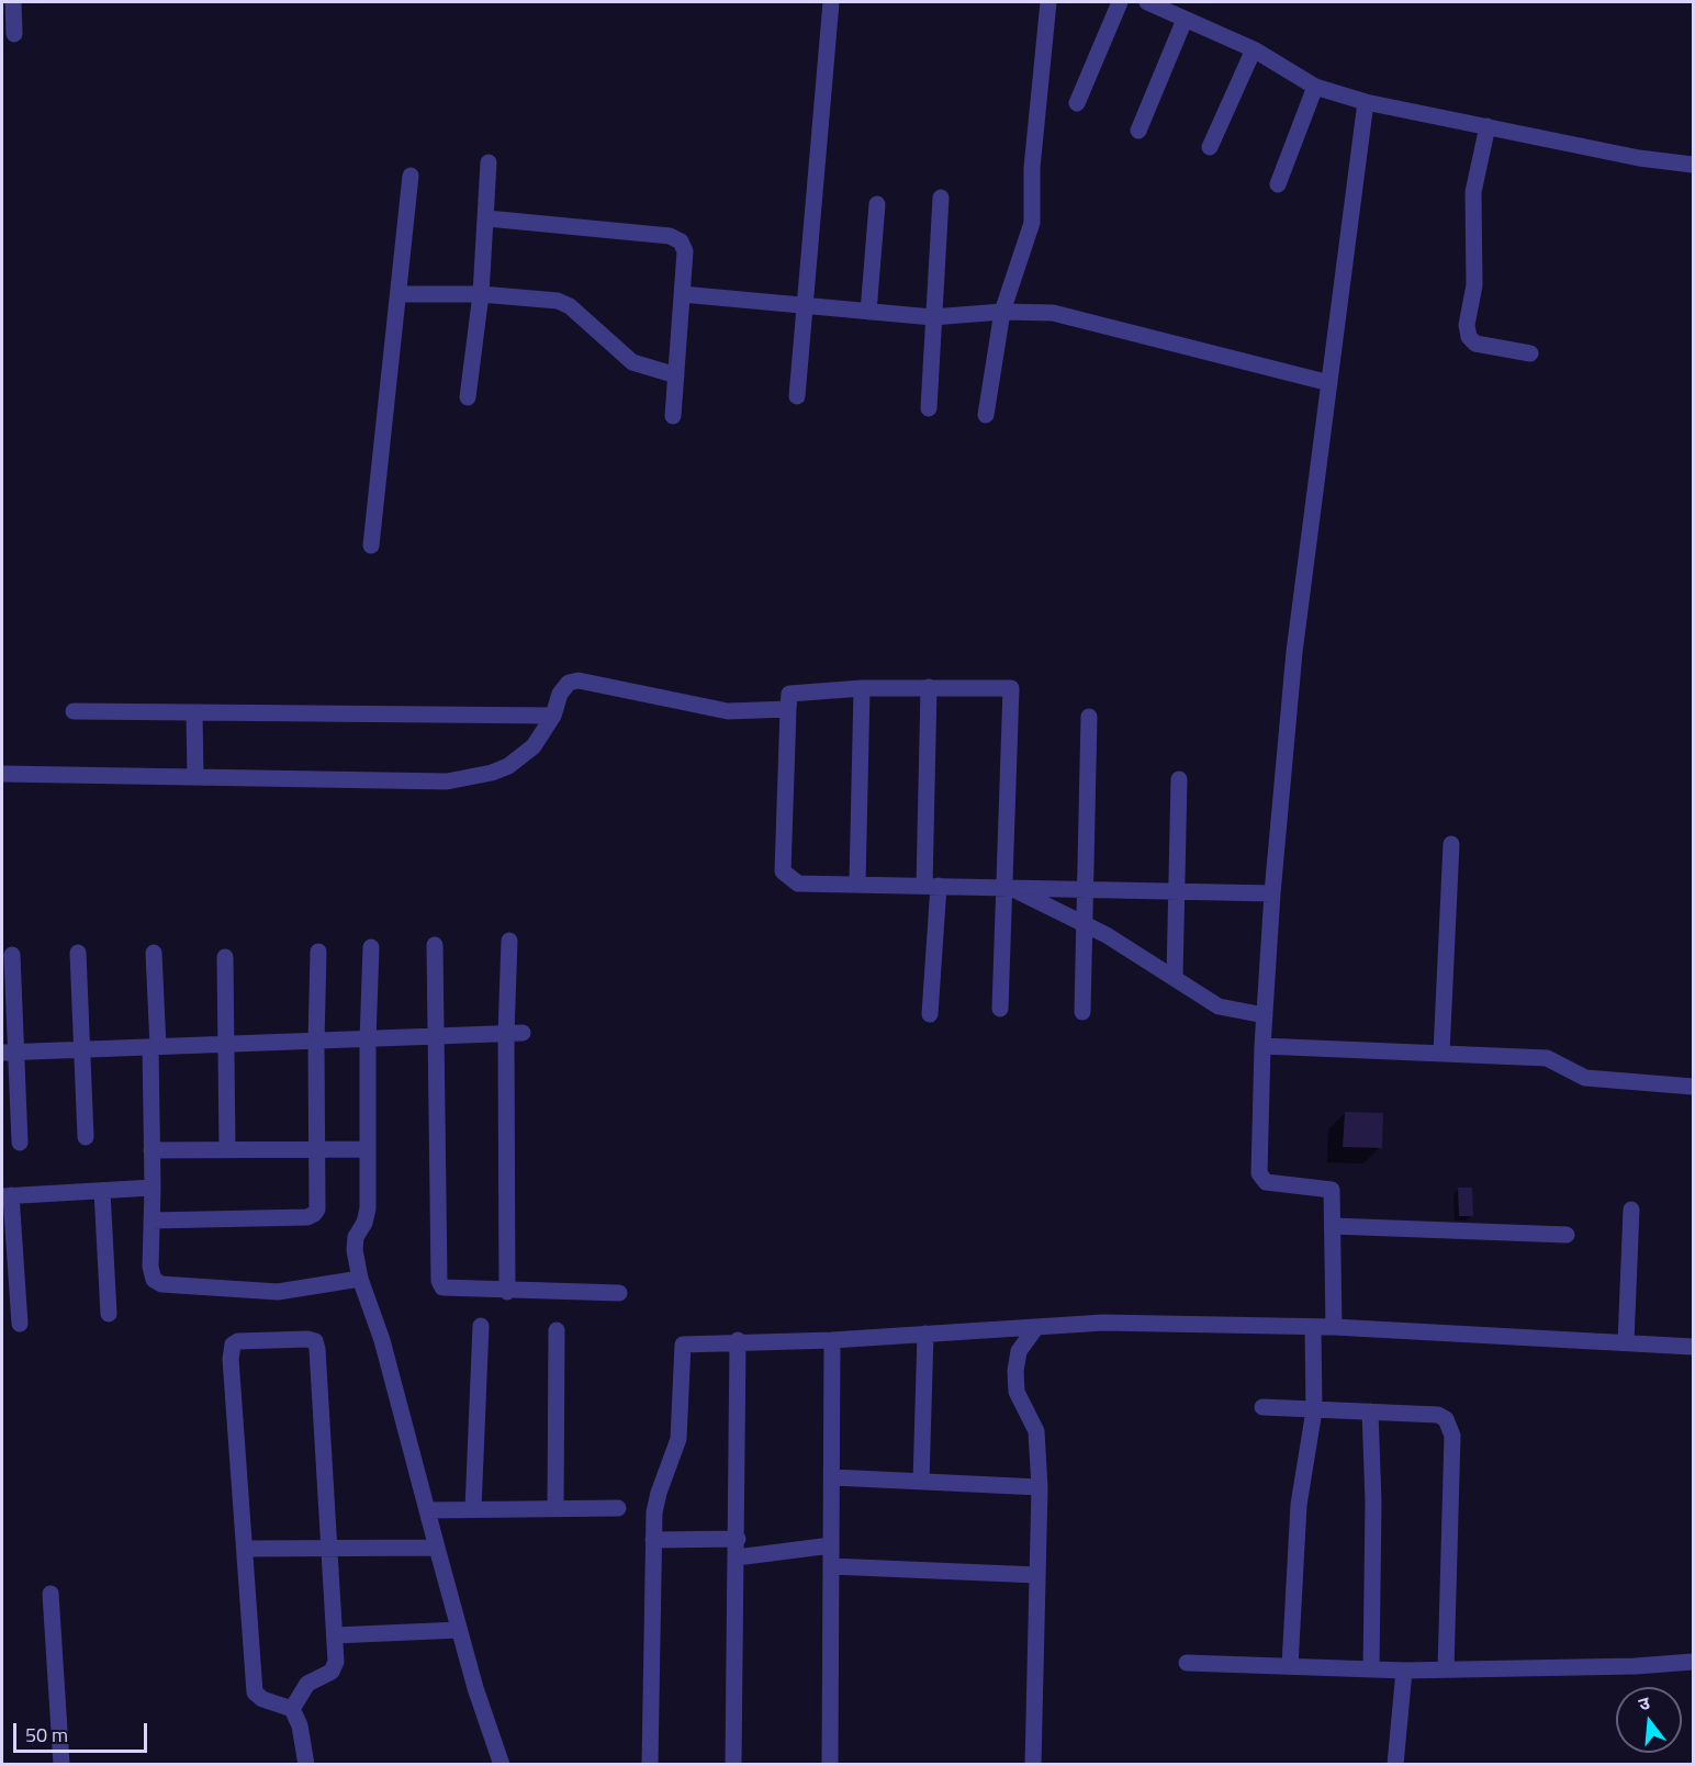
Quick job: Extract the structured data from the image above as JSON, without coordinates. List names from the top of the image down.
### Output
{
  "scale_bar": "50 m",
  "north": "top"
}
